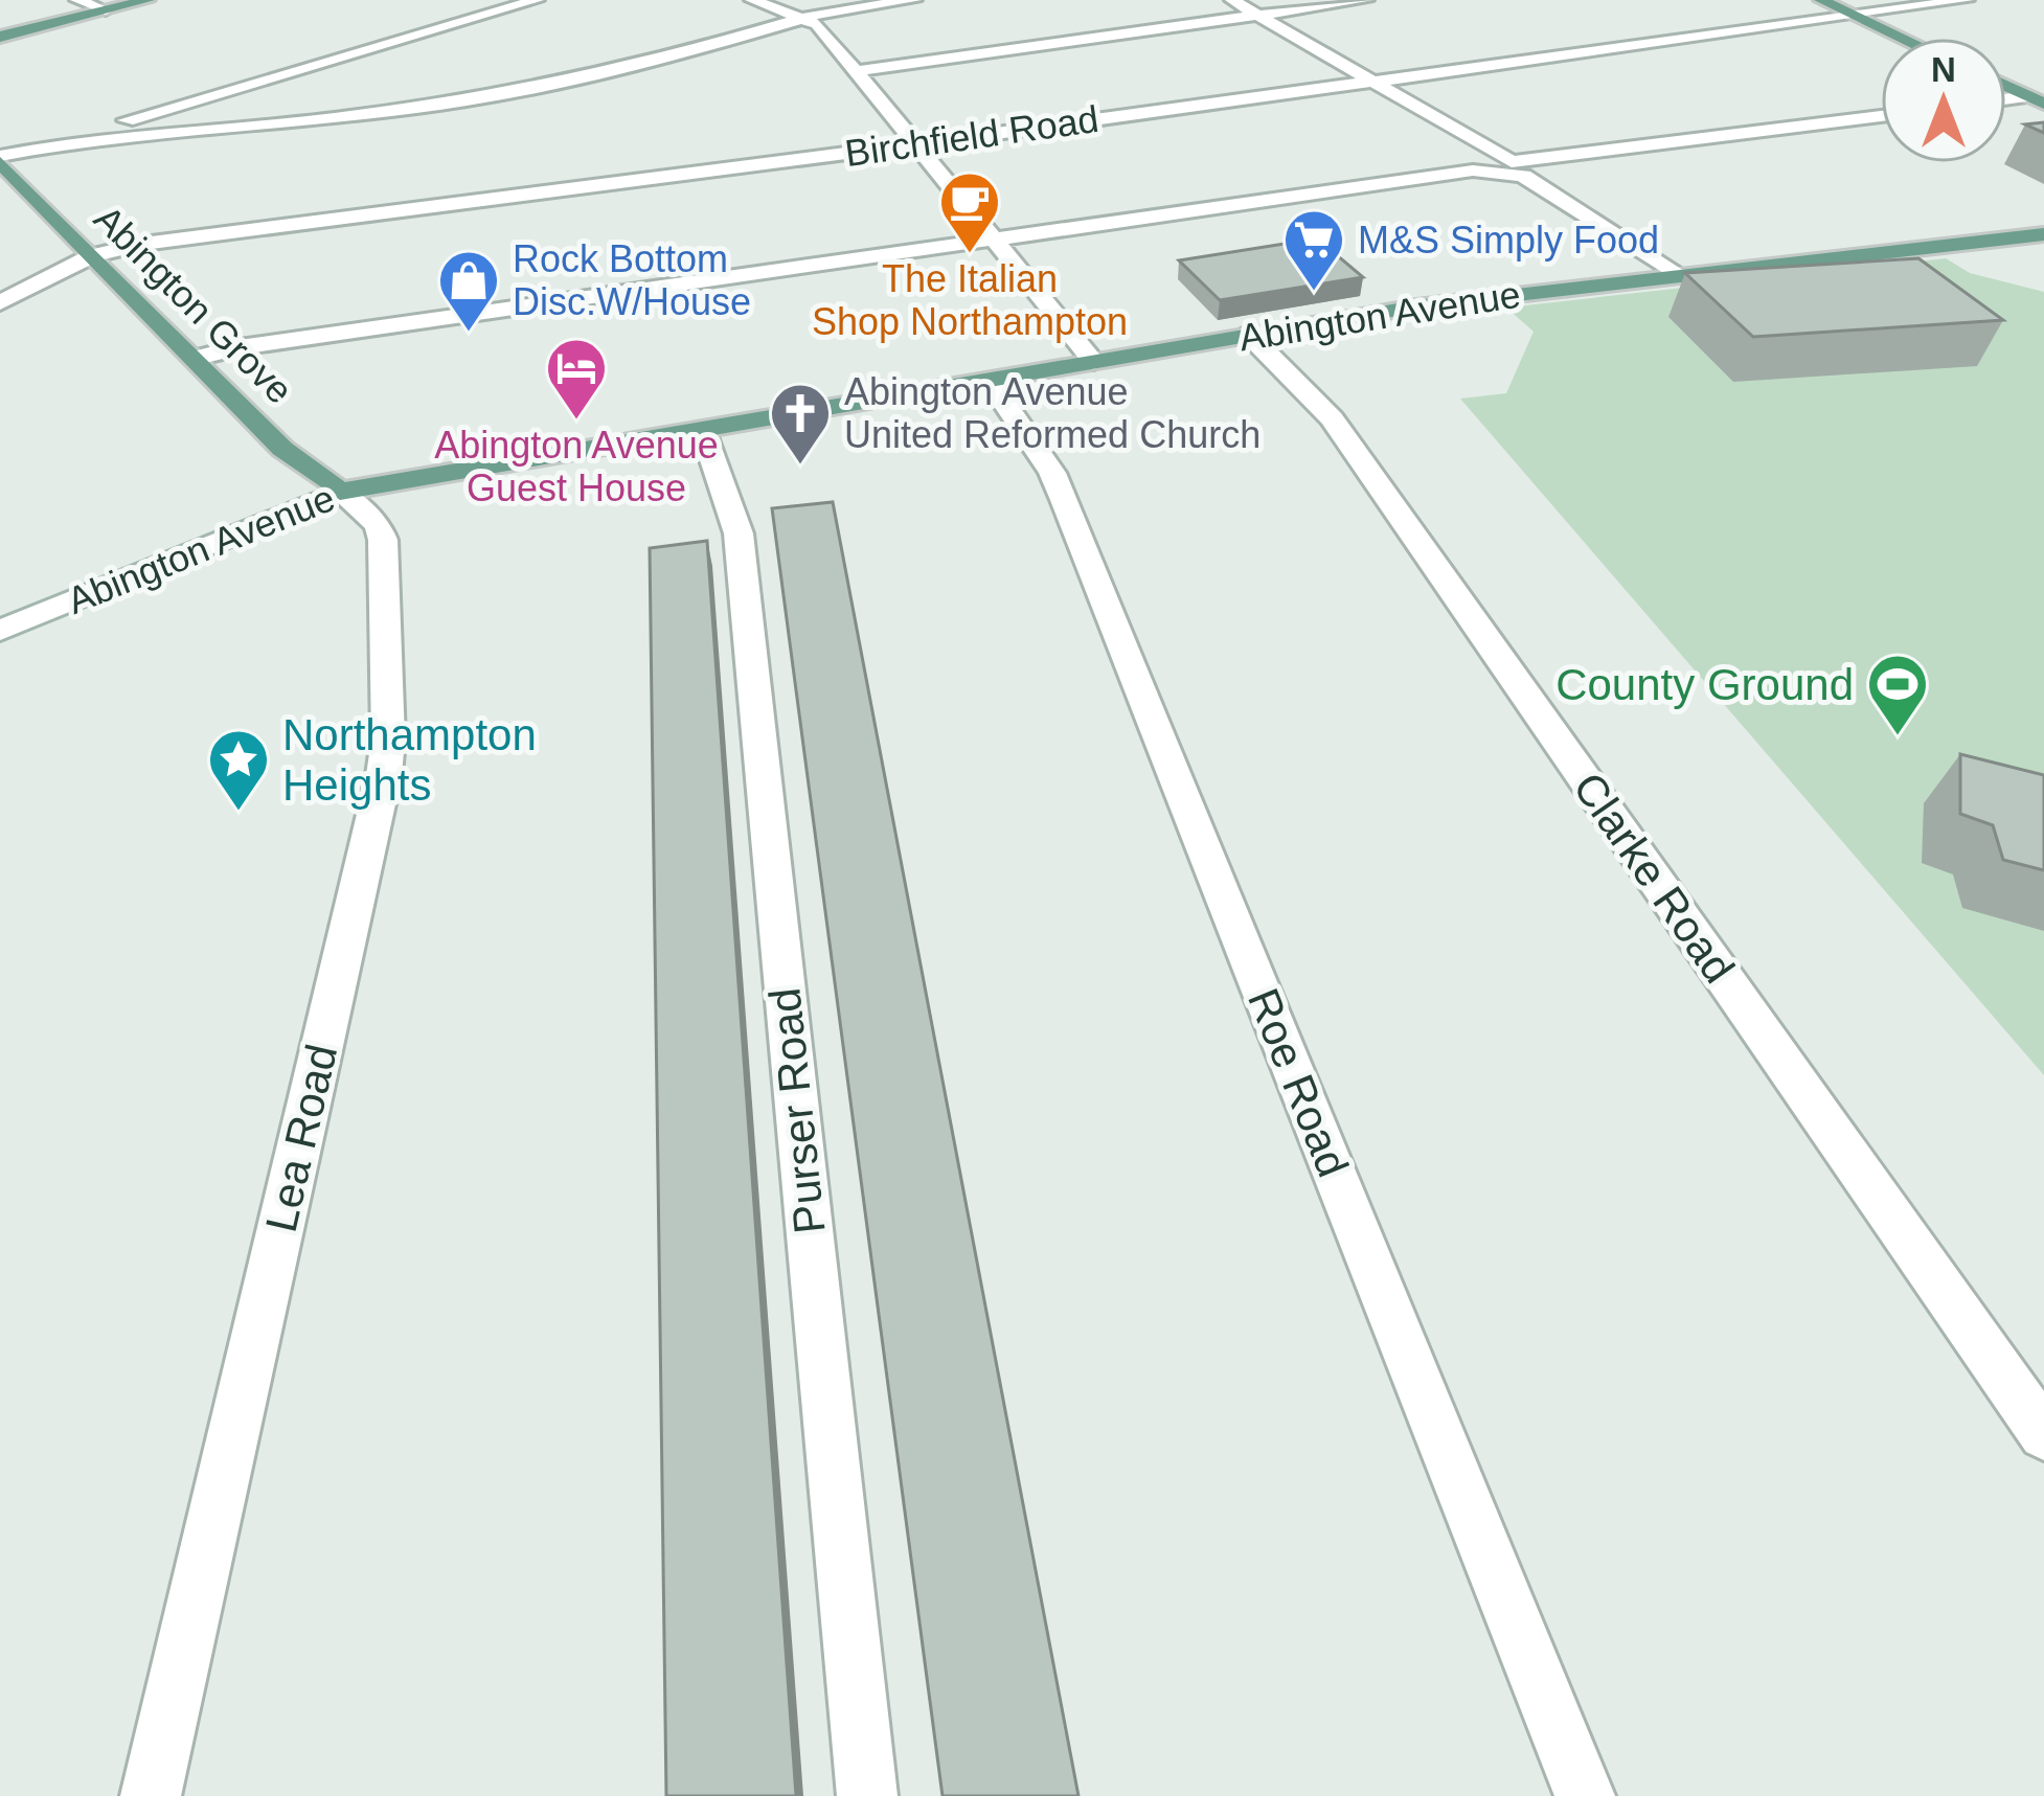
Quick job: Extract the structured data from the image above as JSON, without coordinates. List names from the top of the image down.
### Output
{
  "streets": {
    "main road": ["Abington Grove", "Abington Avenue"],
    "street": [
      "Birchfield Road",
      "Clarke Road",
      "Roe Road",
      "Purser Road",
      "Lea Road"
    ]
  },
  "crossings": [
    ["Birchfield Road", "Abington Grove"],
    ["Abington Grove", "Abington Avenue"],
    ["Abington Grove", "Lea Road"],
    ["Abington Avenue", "Clarke Road"],
    ["Abington Avenue", "Roe Road"],
    ["Abington Avenue", "Purser Road"],
    ["Abington Avenue", "Lea Road"]
  ],
  "places": {
    "cafe": ["The Italian Shop Northampton"],
    "supermarket": ["M&S Simply Food"],
    "shop": ["Rock Bottom Disc.W/House"],
    "hotel": ["Abington Avenue Guest House"],
    "church": ["Abington Avenue United Reformed Church"],
    "sports": ["County Ground"],
    "place": ["Northampton Heights"]
  },
  "north": "top"
}
